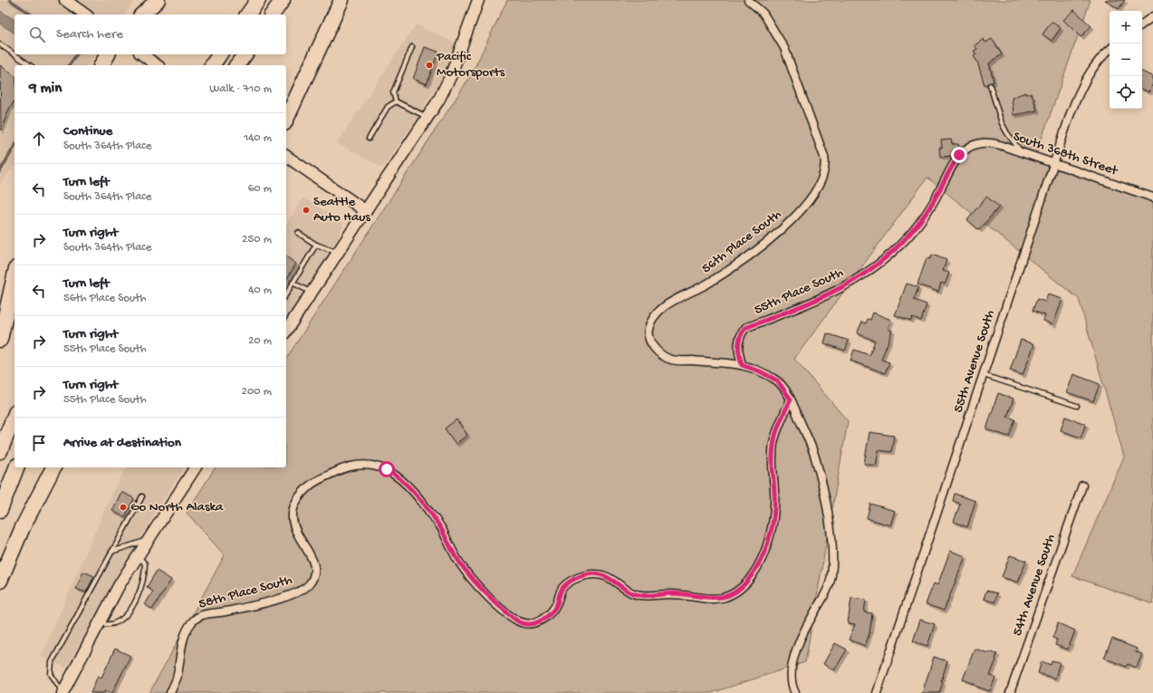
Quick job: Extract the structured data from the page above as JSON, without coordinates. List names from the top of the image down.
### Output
{
  "streets": {
    "street": [
      "South 368th Street",
      "56th Place South",
      "55th Place South",
      "55th Avenue South",
      "54th Avenue South",
      "58th Place South"
    ]
  },
  "crossings": [
    ["South 368th Street", "55th Place South"],
    ["South 368th Street", "55th Avenue South"],
    ["56th Place South", "55th Place South"],
    ["56th Place South", "58th Place South"]
  ],
  "places": ["Pacific Motorsports", "Seattle Auto Haus", "Go North Alaska"],
  "page": {
    "map_buttons": ["+", "−"],
    "search": "Search here",
    "heading": ["9 min", "Walk · 710 m"],
    "list": [
      ["Continue", "South 364th Place", "140 m"],
      ["Turn left", "South 364th Place", "60 m"],
      ["Turn right", "South 364th Place", "250 m"],
      ["Turn left", "56th Place South", "40 m"],
      ["Turn right", "55th Place South", "20 m"],
      ["Turn right", "55th Place South", "200 m"],
      "Arrive at destination"
    ]
  }
}
